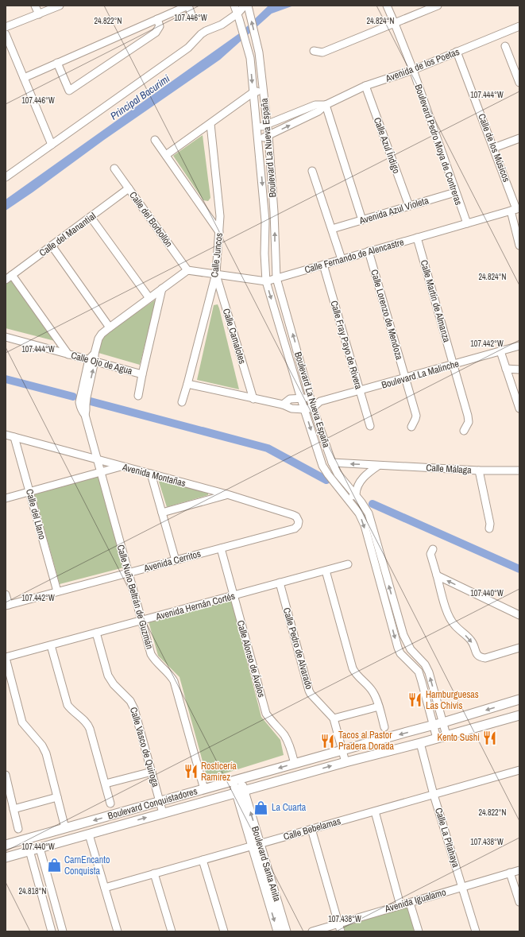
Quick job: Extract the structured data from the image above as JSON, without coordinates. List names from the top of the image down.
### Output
{
  "streets": {
    "street": [
      "Avenida de los Poetas",
      "Boulevard Pedro Moya de Contreras",
      "Calle Azul Índigo",
      "Boulevard La Nueva España",
      "Calle de los Músicos",
      "Avenida Azul Violeta",
      "Calle del Borbollón",
      "Calle del Manantial",
      "Calle Juncos",
      "Calle Fernando de Alencastre",
      "Calle Martín de Almanza",
      "Calle Lorenzo de Mendoza",
      "Calle Camalotes",
      "Calle Fray Payo de Rivera",
      "Calle Ojo de Agua",
      "Boulevard La Malinche",
      "Calle Málaga",
      "Avenida Montañas",
      "Calle del Llano",
      "Avenida Cerritos",
      "Calle Nuño Beltrán de Guzmán",
      "Avenida Hernán Cortés",
      "Calle Pedro de Alvarado",
      "Calle Alonso de Ávalos",
      "Calle Vasco de Quiroga",
      "Boulevard Conquistadores",
      "Calle Bebelamas",
      "Calle La Pitahaya",
      "Boulevard Santa Anita",
      "Avenida Igualamo"
    ]
  },
  "crossings": [
    ["Avenida de los Poetas", "Boulevard Pedro Moya de Contreras"],
    ["Avenida de los Poetas", "Calle Azul Índigo"],
    ["Avenida de los Poetas", "Boulevard La Nueva España"],
    ["Avenida de los Poetas", "Calle de los Músicos"],
    ["Boulevard Pedro Moya de Contreras", "Avenida Azul Violeta"],
    ["Boulevard Pedro Moya de Contreras", "Calle Fernando de Alencastre"],
    ["Calle Azul Índigo", "Avenida Azul Violeta"],
    ["Boulevard La Nueva España", "Calle Fernando de Alencastre"],
    ["Boulevard La Nueva España", "Boulevard La Malinche"],
    ["Boulevard La Nueva España", "Calle Málaga"],
    ["Boulevard La Nueva España", "Boulevard Conquistadores"],
    ["Calle de los Músicos", "Calle Fernando de Alencastre"],
    ["Calle del Borbollón", "Calle del Manantial"],
    ["Calle del Borbollón", "Calle Fernando de Alencastre"],
    ["Calle del Borbollón", "Calle Nuño Beltrán de Guzmán"],
    ["Calle Juncos", "Calle Fernando de Alencastre"],
    ["Calle Juncos", "Calle Camalotes"],
    ["Calle Fernando de Alencastre", "Calle Martín de Almanza"],
    ["Calle Fernando de Alencastre", "Calle Lorenzo de Mendoza"],
    ["Calle Fernando de Alencastre", "Calle Camalotes"],
    ["Calle Fernando de Alencastre", "Calle Fray Payo de Rivera"],
    ["Calle Fernando de Alencastre", "Calle Nuño Beltrán de Guzmán"],
    ["Calle Martín de Almanza", "Boulevard La Malinche"],
    ["Calle Lorenzo de Mendoza", "Boulevard La Malinche"],
    ["Calle Fray Payo de Rivera", "Boulevard La Malinche"],
    ["Calle Ojo de Agua", "Calle Nuño Beltrán de Guzmán"],
    ["Avenida Montañas", "Calle del Llano"],
    ["Avenida Montañas", "Avenida Cerritos"],
    ["Avenida Montañas", "Calle Nuño Beltrán de Guzmán"],
    ["Calle del Llano", "Avenida Cerritos"],
    ["Avenida Cerritos", "Calle Nuño Beltrán de Guzmán"],
    ["Avenida Cerritos", "Calle Alonso de Ávalos"],
    ["Calle Nuño Beltrán de Guzmán", "Avenida Hernán Cortés"],
    ["Calle Nuño Beltrán de Guzmán", "Boulevard Conquistadores"],
    ["Avenida Hernán Cortés", "Calle Pedro de Alvarado"],
    ["Avenida Hernán Cortés", "Calle Alonso de Ávalos"],
    ["Avenida Hernán Cortés", "Calle Vasco de Quiroga"],
    ["Calle Pedro de Alvarado", "Boulevard Conquistadores"],
    ["Calle Alonso de Ávalos", "Boulevard Conquistadores"],
    ["Calle Vasco de Quiroga", "Boulevard Conquistadores"],
    ["Boulevard Conquistadores", "Calle La Pitahaya"],
    ["Boulevard Conquistadores", "Boulevard Santa Anita"],
    ["Calle Bebelamas", "Calle La Pitahaya"],
    ["Calle Bebelamas", "Boulevard Santa Anita"],
    ["Calle La Pitahaya", "Avenida Igualamo"]
  ],
  "water": ["Principal Bacurimi"],
  "places": {
    "restaurant": [
      "Hamburguesas Las Chivis",
      "Kento Sushi",
      "Tacos al Pastor Pradera Dorada",
      "Rosticería Ramírez"
    ],
    "shop": ["La Cuarta", "CarnEncanto Conquista"]
  },
  "coordinates": [
    "107.446°W",
    "24.822°N",
    "24.824°N",
    "107.444°W",
    "107.442°W",
    "107.440°W",
    "107.438°W",
    "24.818°N"
  ]
}
